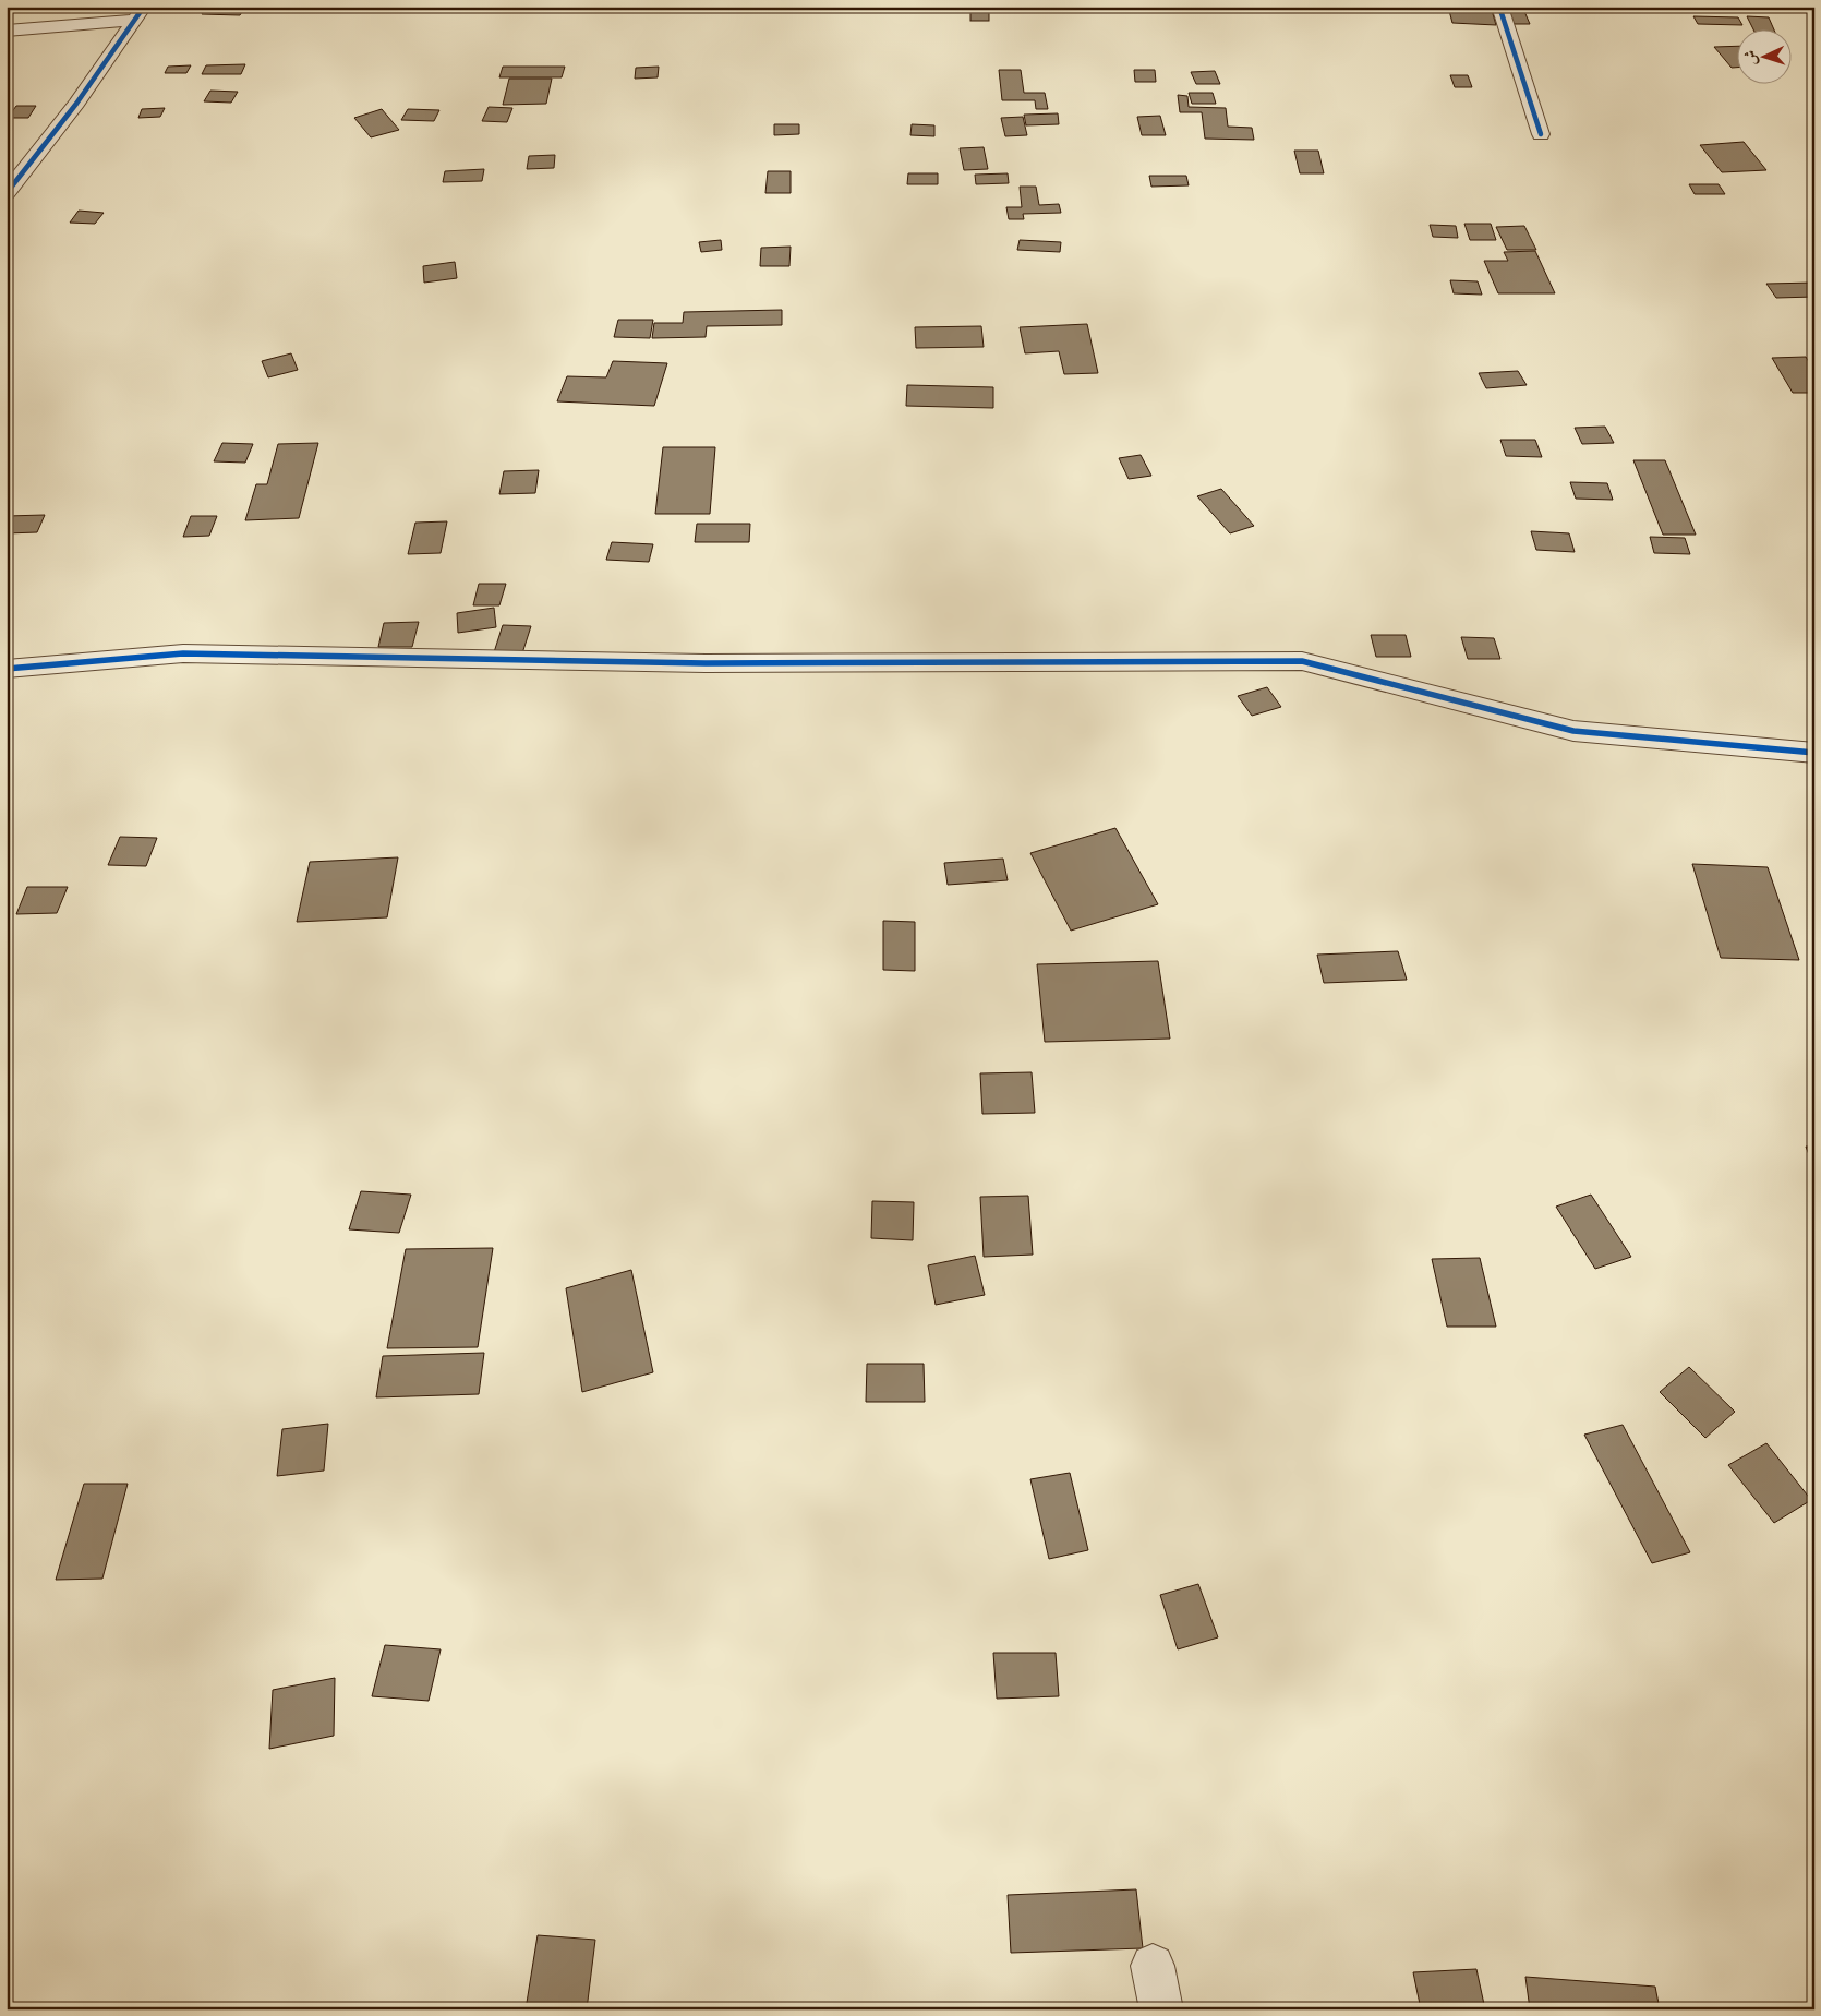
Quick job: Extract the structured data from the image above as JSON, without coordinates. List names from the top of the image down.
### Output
{
  "north": "left"
}
